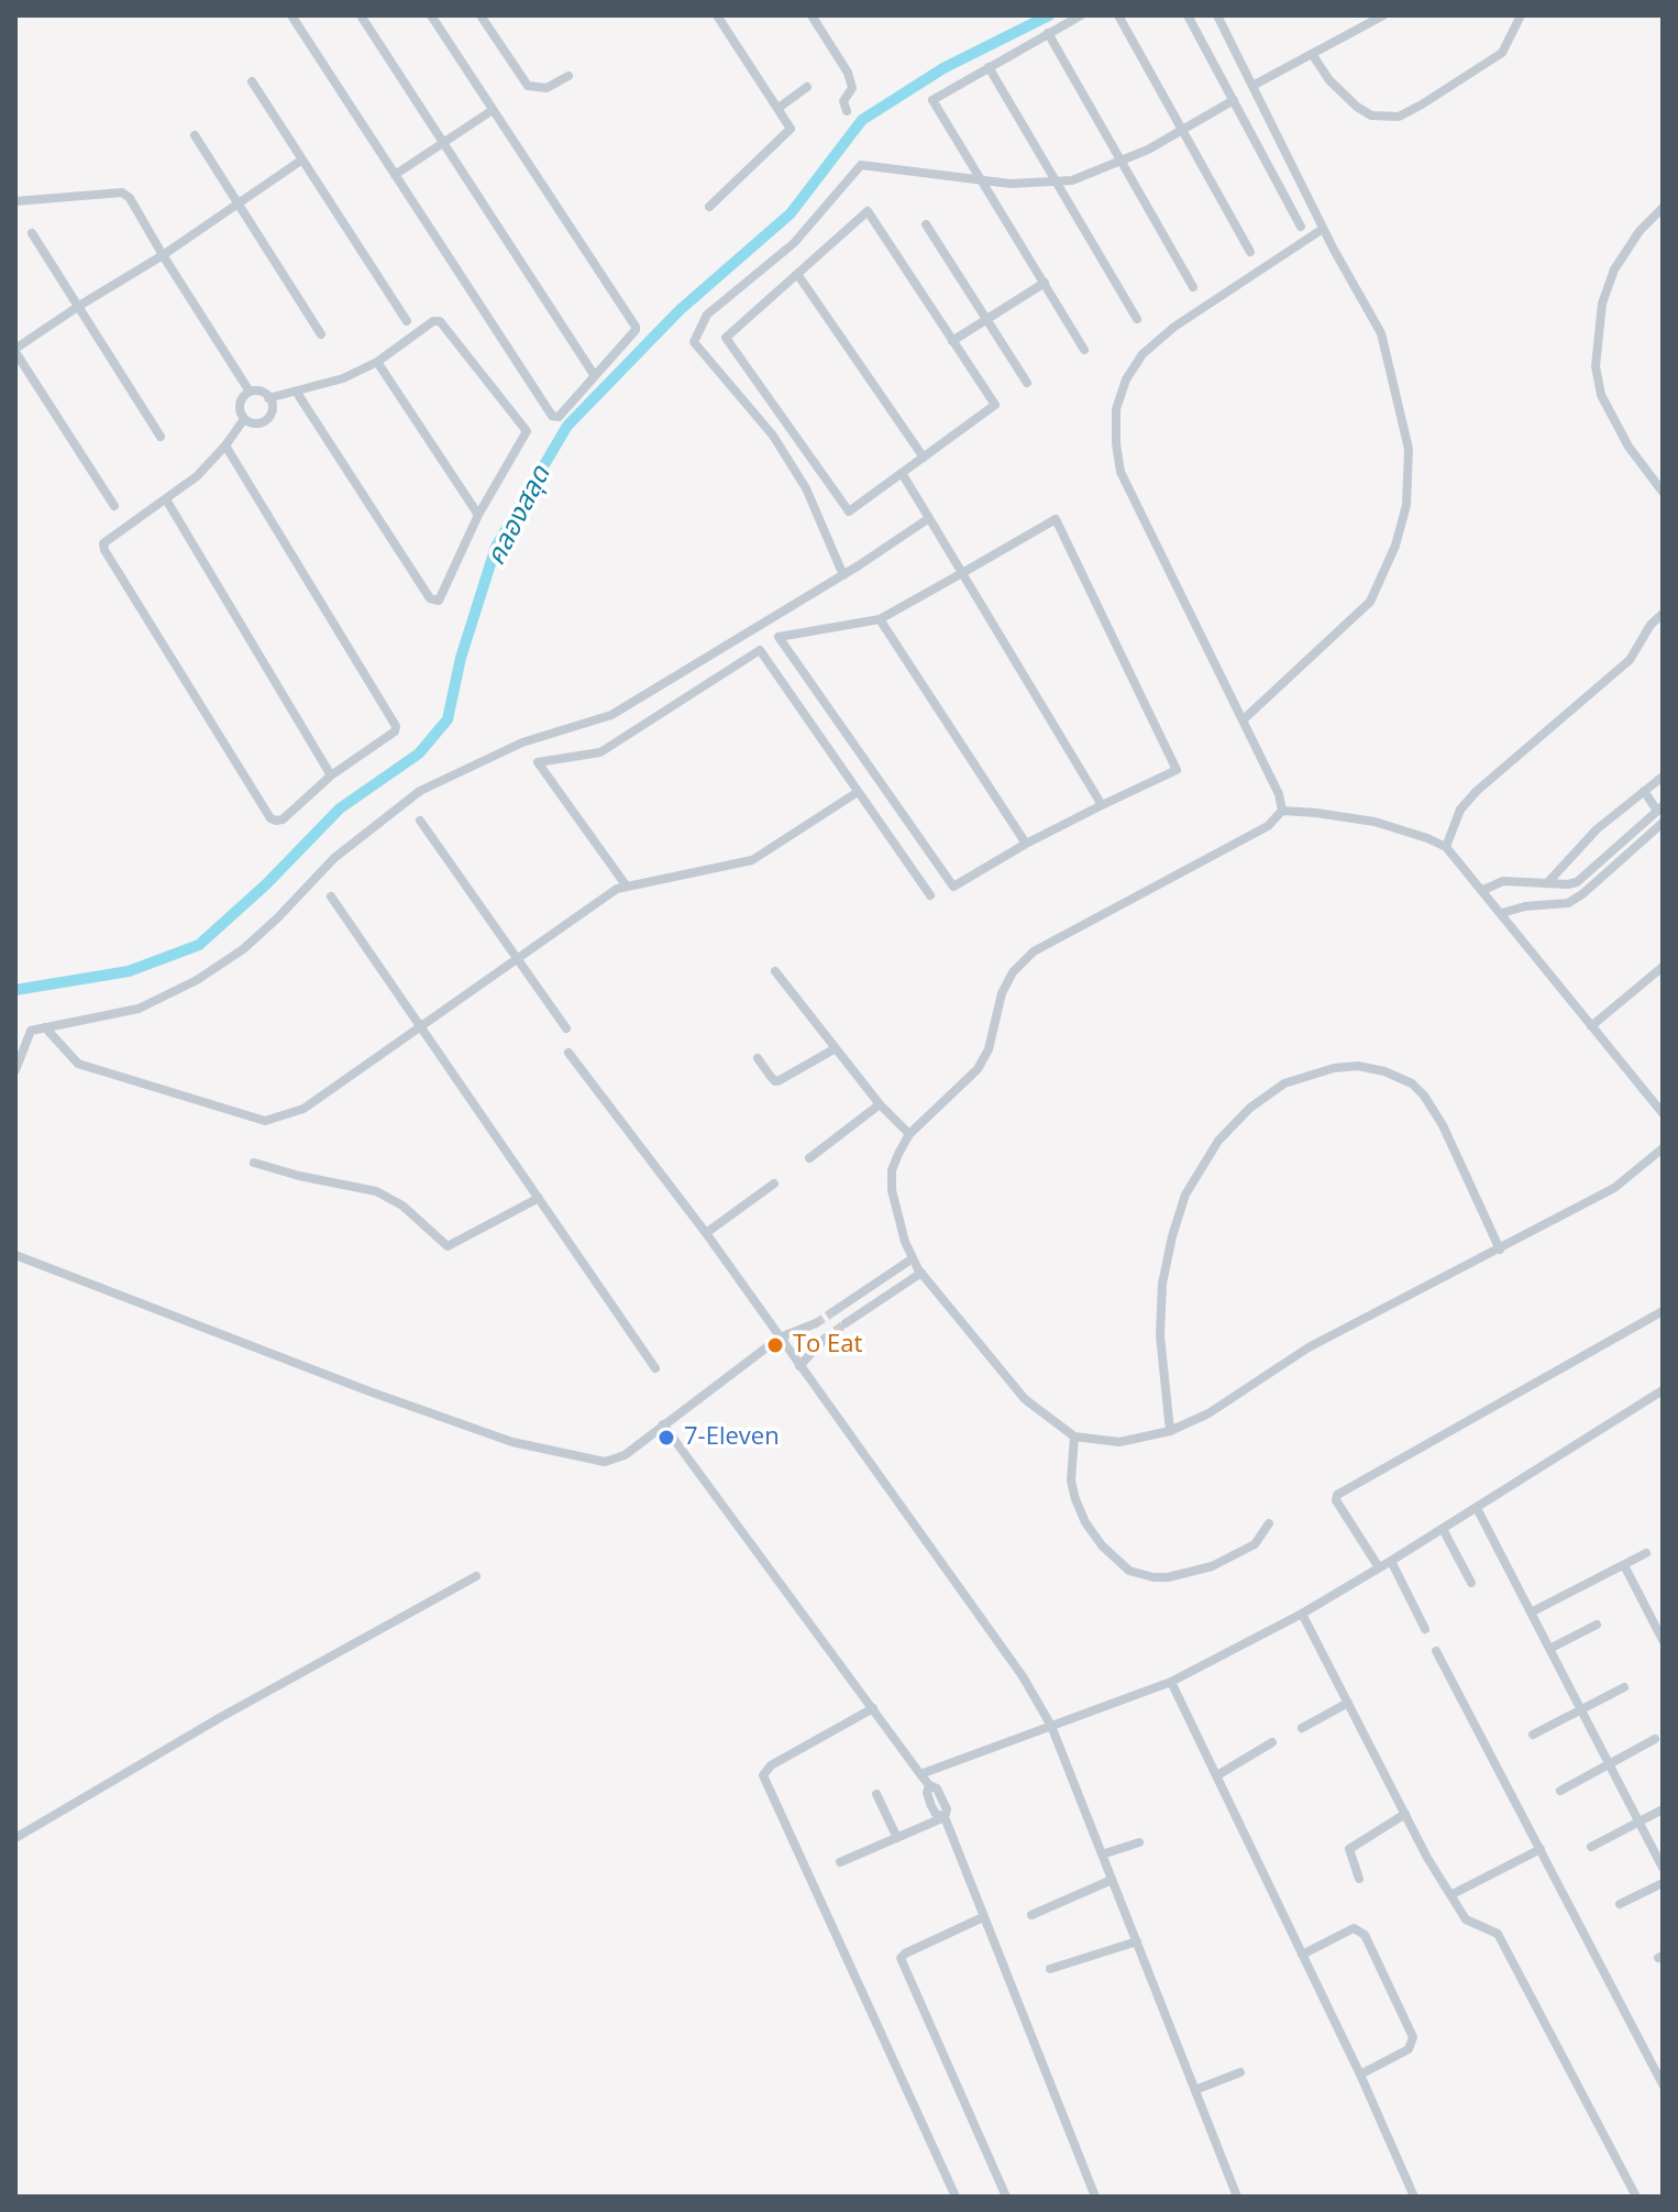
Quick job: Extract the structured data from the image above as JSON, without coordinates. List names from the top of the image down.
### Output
{
  "water": ["คลองสลุด"],
  "places": ["To Eat", "7-Eleven"]
}
